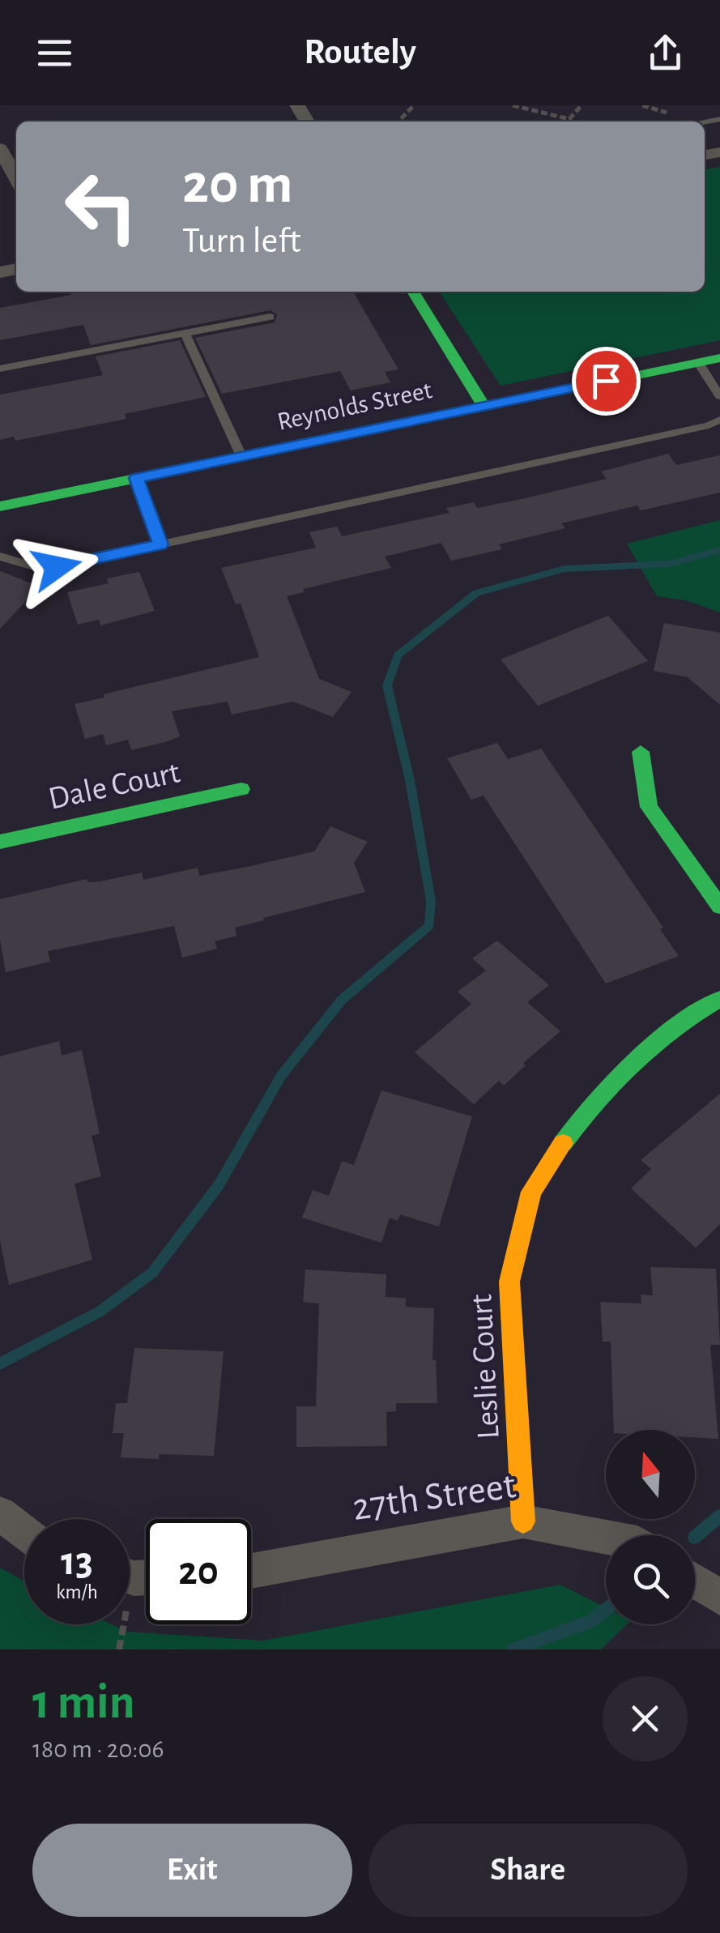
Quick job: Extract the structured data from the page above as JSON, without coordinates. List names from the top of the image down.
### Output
{
  "streets": {
    "street": [
      "Reynolds Street",
      "Dale Court",
      "Leslie Court",
      "27th Street"
    ]
  },
  "crossings": [
    ["Leslie Court", "27th Street"]
  ],
  "north": "top",
  "page": {
    "header": "Routely",
    "turn": ["20 m", "Turn left"],
    "speed": "13 km/h",
    "limit": "20",
    "heading": ["1 min", "180 m · 20:06"],
    "buttons": ["Exit", "Share"]
  }
}
